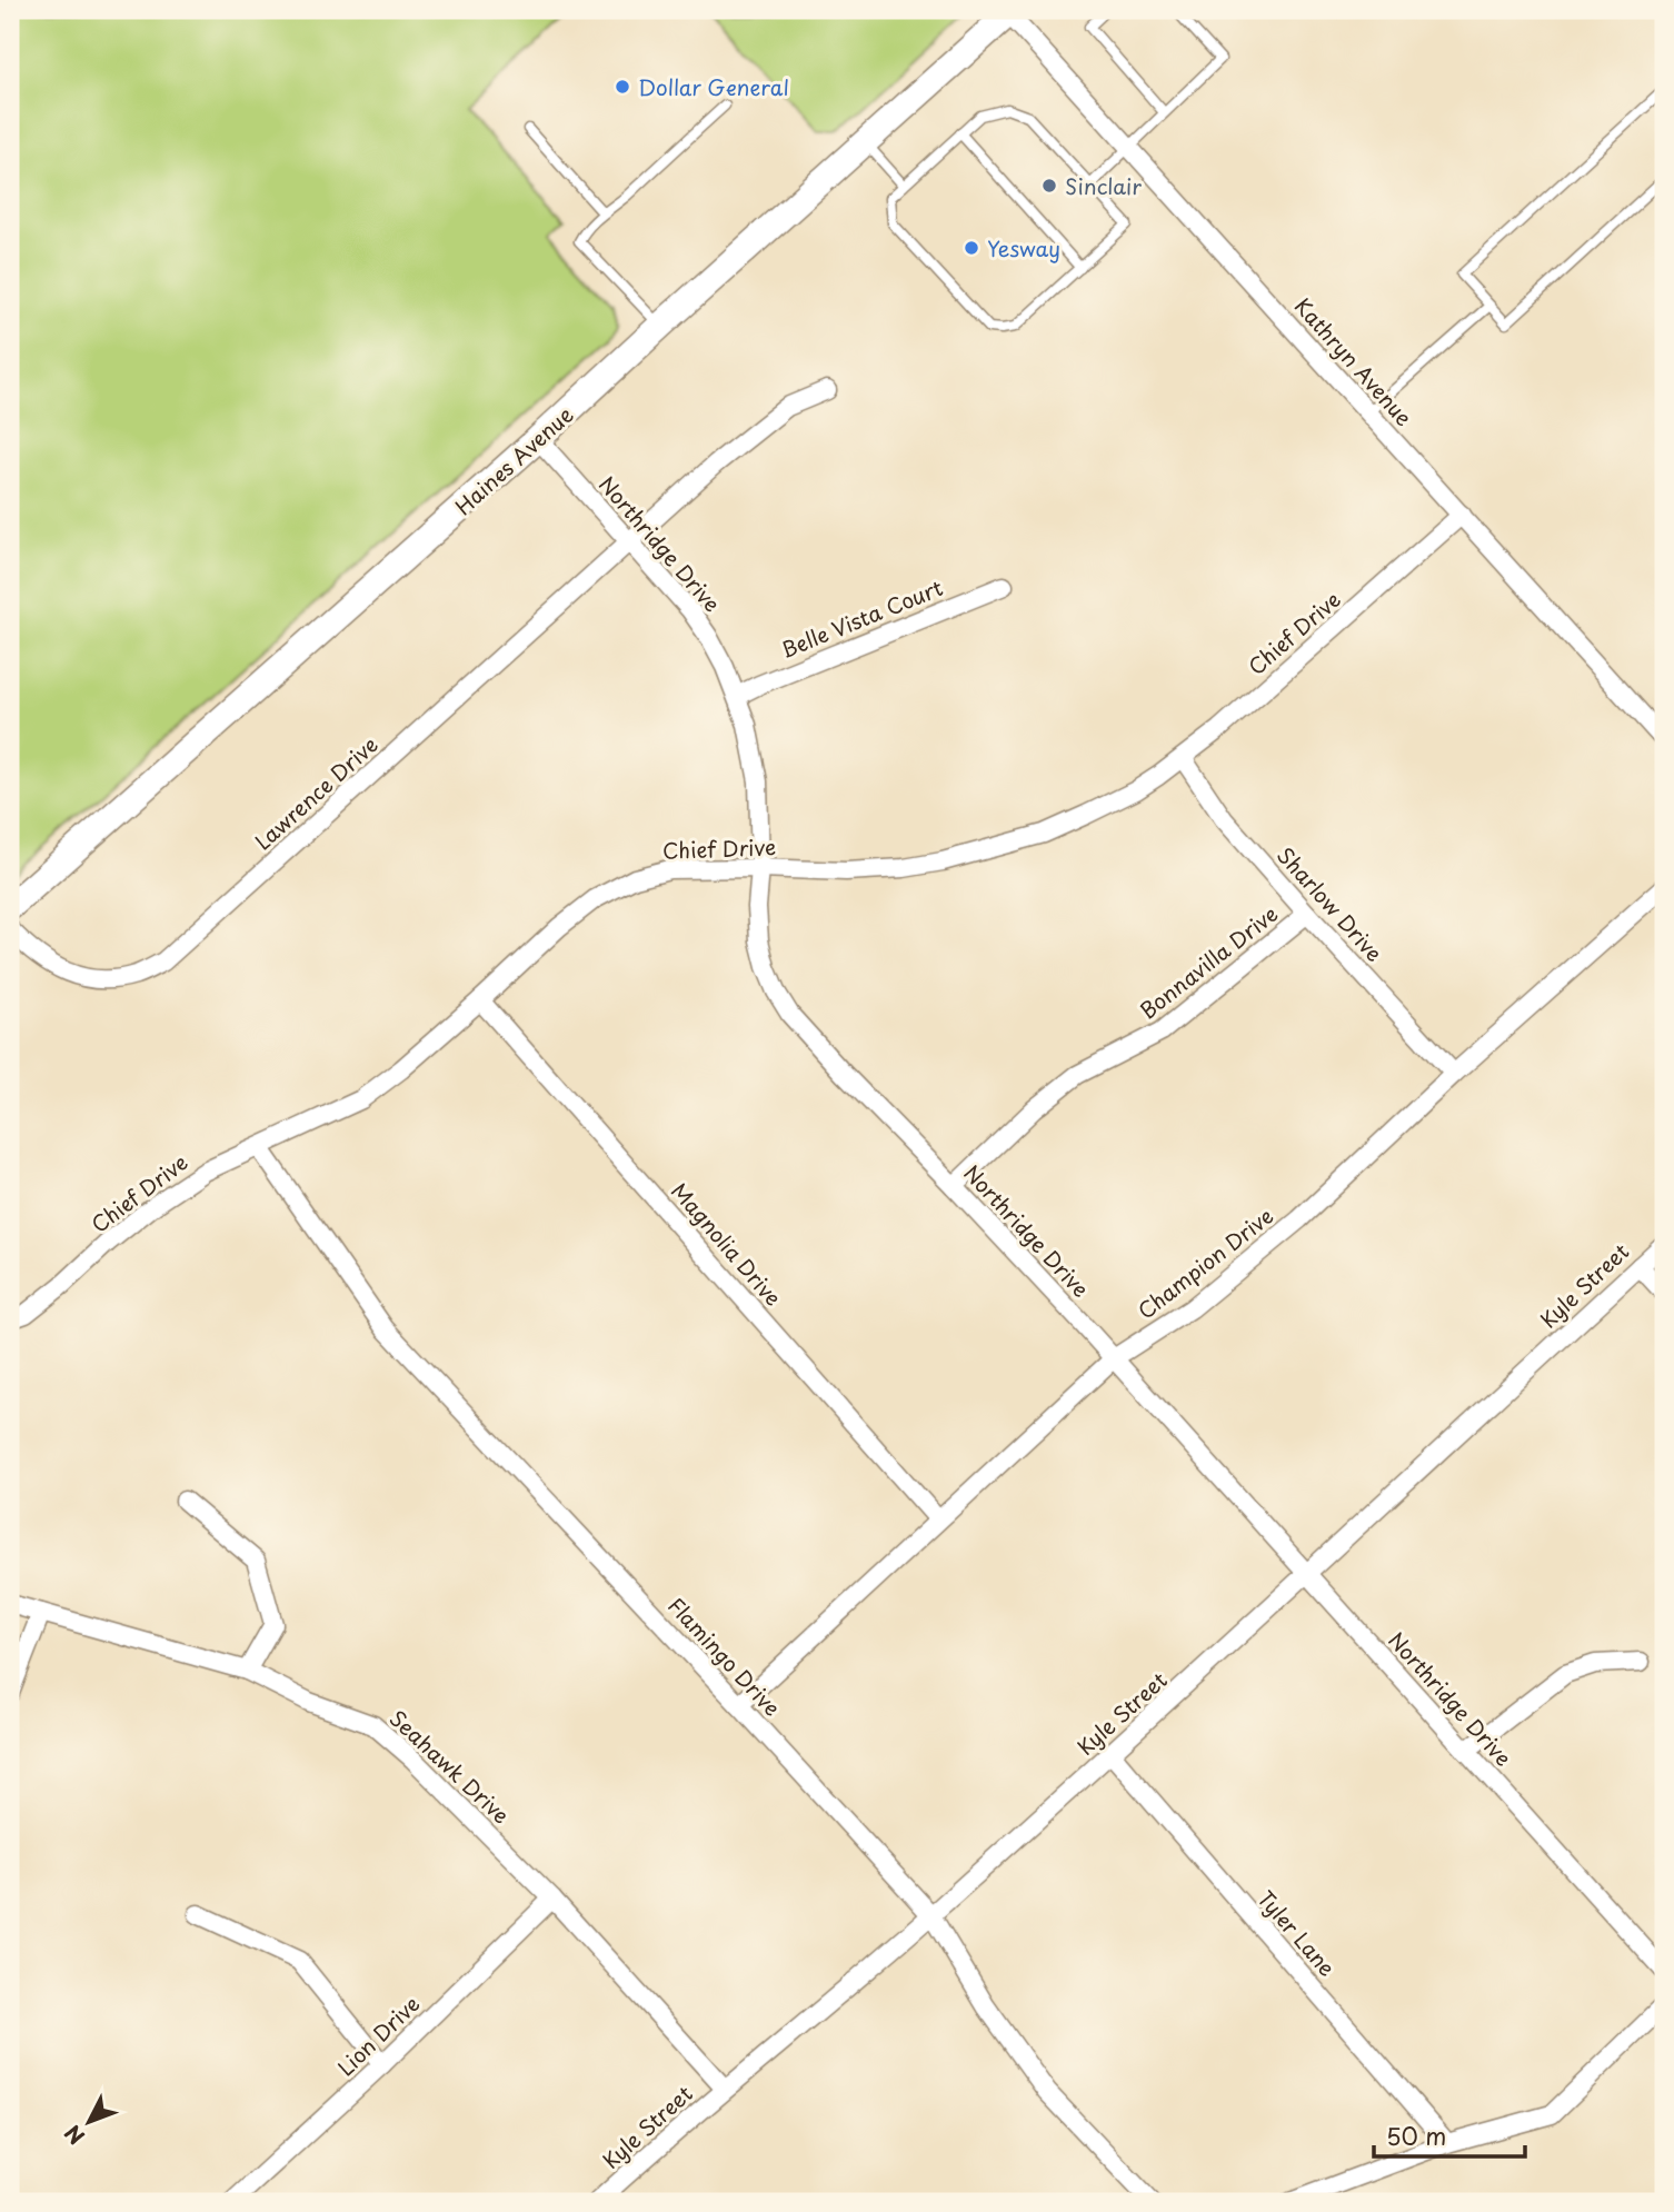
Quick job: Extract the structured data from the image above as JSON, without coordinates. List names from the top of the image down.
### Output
{
  "streets": {
    "main road": ["Haines Avenue"],
    "street": [
      "Kathryn Avenue",
      "Northridge Drive",
      "Belle Vista Court",
      "Chief Drive",
      "Lawrence Drive",
      "Sharlow Drive",
      "Bonnavilla Drive",
      "Magnolia Drive",
      "Champion Drive",
      "Kyle Street",
      "Flamingo Drive",
      "Seahawk Drive",
      "Tyler Lane",
      "Lion Drive"
    ]
  },
  "crossings": [
    ["Kathryn Avenue", "Haines Avenue"],
    ["Kathryn Avenue", "Chief Drive"],
    ["Haines Avenue", "Northridge Drive"],
    ["Northridge Drive", "Belle Vista Court"],
    ["Northridge Drive", "Chief Drive"],
    ["Northridge Drive", "Lawrence Drive"],
    ["Northridge Drive", "Bonnavilla Drive"],
    ["Northridge Drive", "Champion Drive"],
    ["Northridge Drive", "Kyle Street"],
    ["Chief Drive", "Sharlow Drive"],
    ["Chief Drive", "Magnolia Drive"],
    ["Chief Drive", "Flamingo Drive"],
    ["Sharlow Drive", "Bonnavilla Drive"],
    ["Sharlow Drive", "Champion Drive"],
    ["Magnolia Drive", "Champion Drive"],
    ["Champion Drive", "Flamingo Drive"],
    ["Kyle Street", "Flamingo Drive"],
    ["Kyle Street", "Seahawk Drive"],
    ["Kyle Street", "Tyler Lane"],
    ["Seahawk Drive", "Lion Drive"]
  ],
  "places": ["Dollar General", "Sinclair", "Yesway"],
  "scale_bar": "50 m",
  "north": "bottom left"
}
